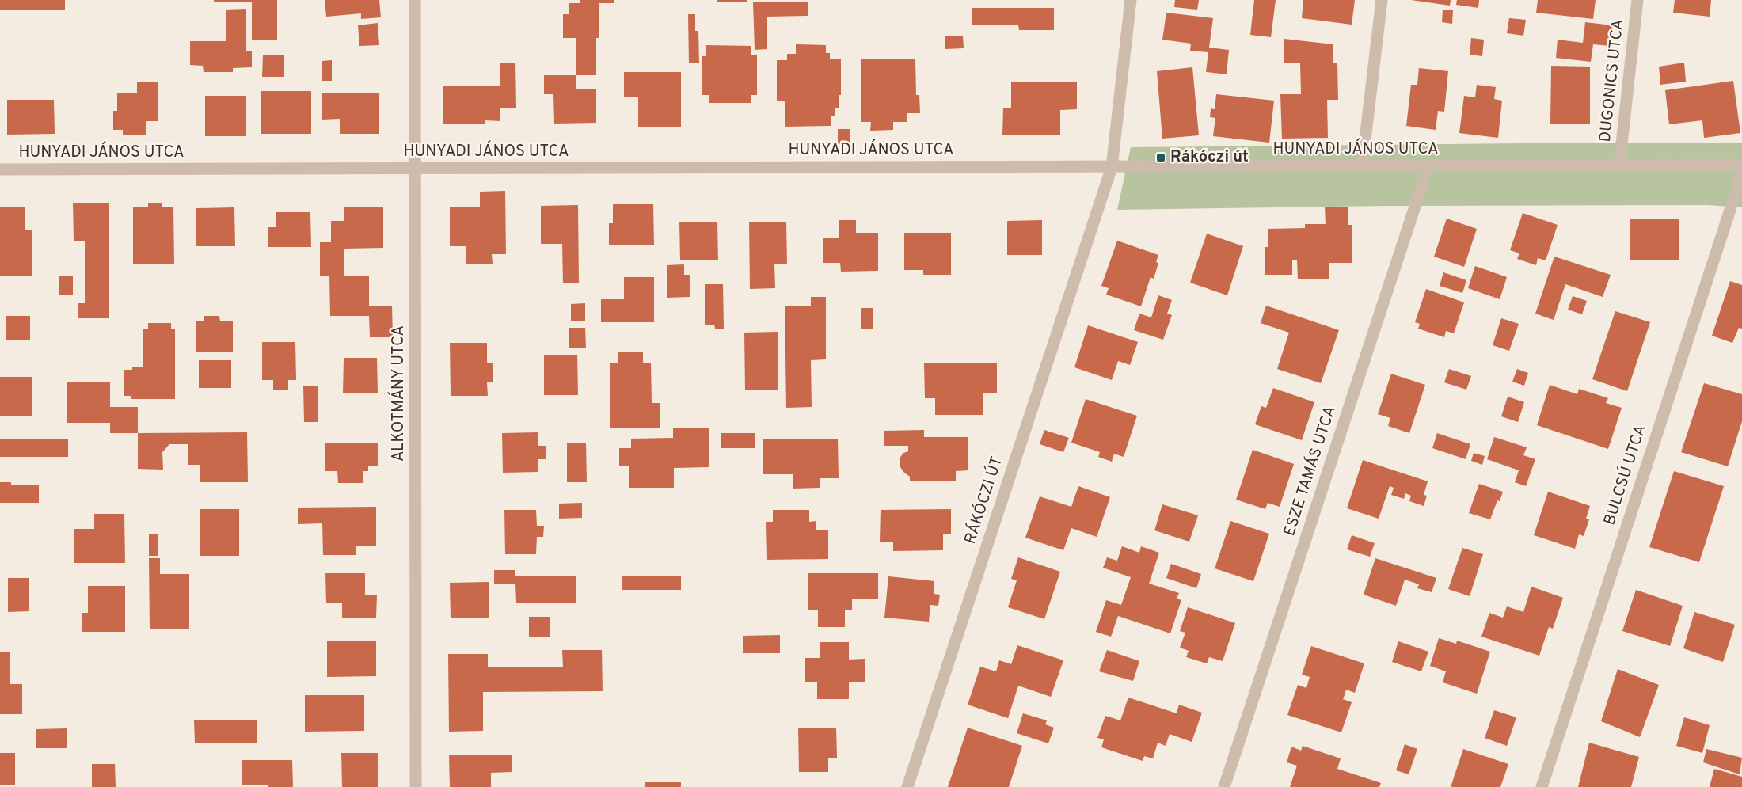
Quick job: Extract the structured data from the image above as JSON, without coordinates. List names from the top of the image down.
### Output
{
  "streets": {
    "street": [
      "DUGONICS UTCA",
      "HUNYADI JÁNOS UTCA",
      "ALKOTMÁNY UTCA",
      "ESZE TAMÁS UTCA",
      "BULCSÚ UTCA",
      "RÁKÓCZI ÚT"
    ]
  },
  "crossings": [
    ["DUGONICS UTCA", "HUNYADI JÁNOS UTCA"],
    ["HUNYADI JÁNOS UTCA", "ALKOTMÁNY UTCA"],
    ["HUNYADI JÁNOS UTCA", "ESZE TAMÁS UTCA"],
    ["HUNYADI JÁNOS UTCA", "RÁKÓCZI ÚT"]
  ],
  "places": {
    "transit": ["Rákóczi út"]
  }
}
